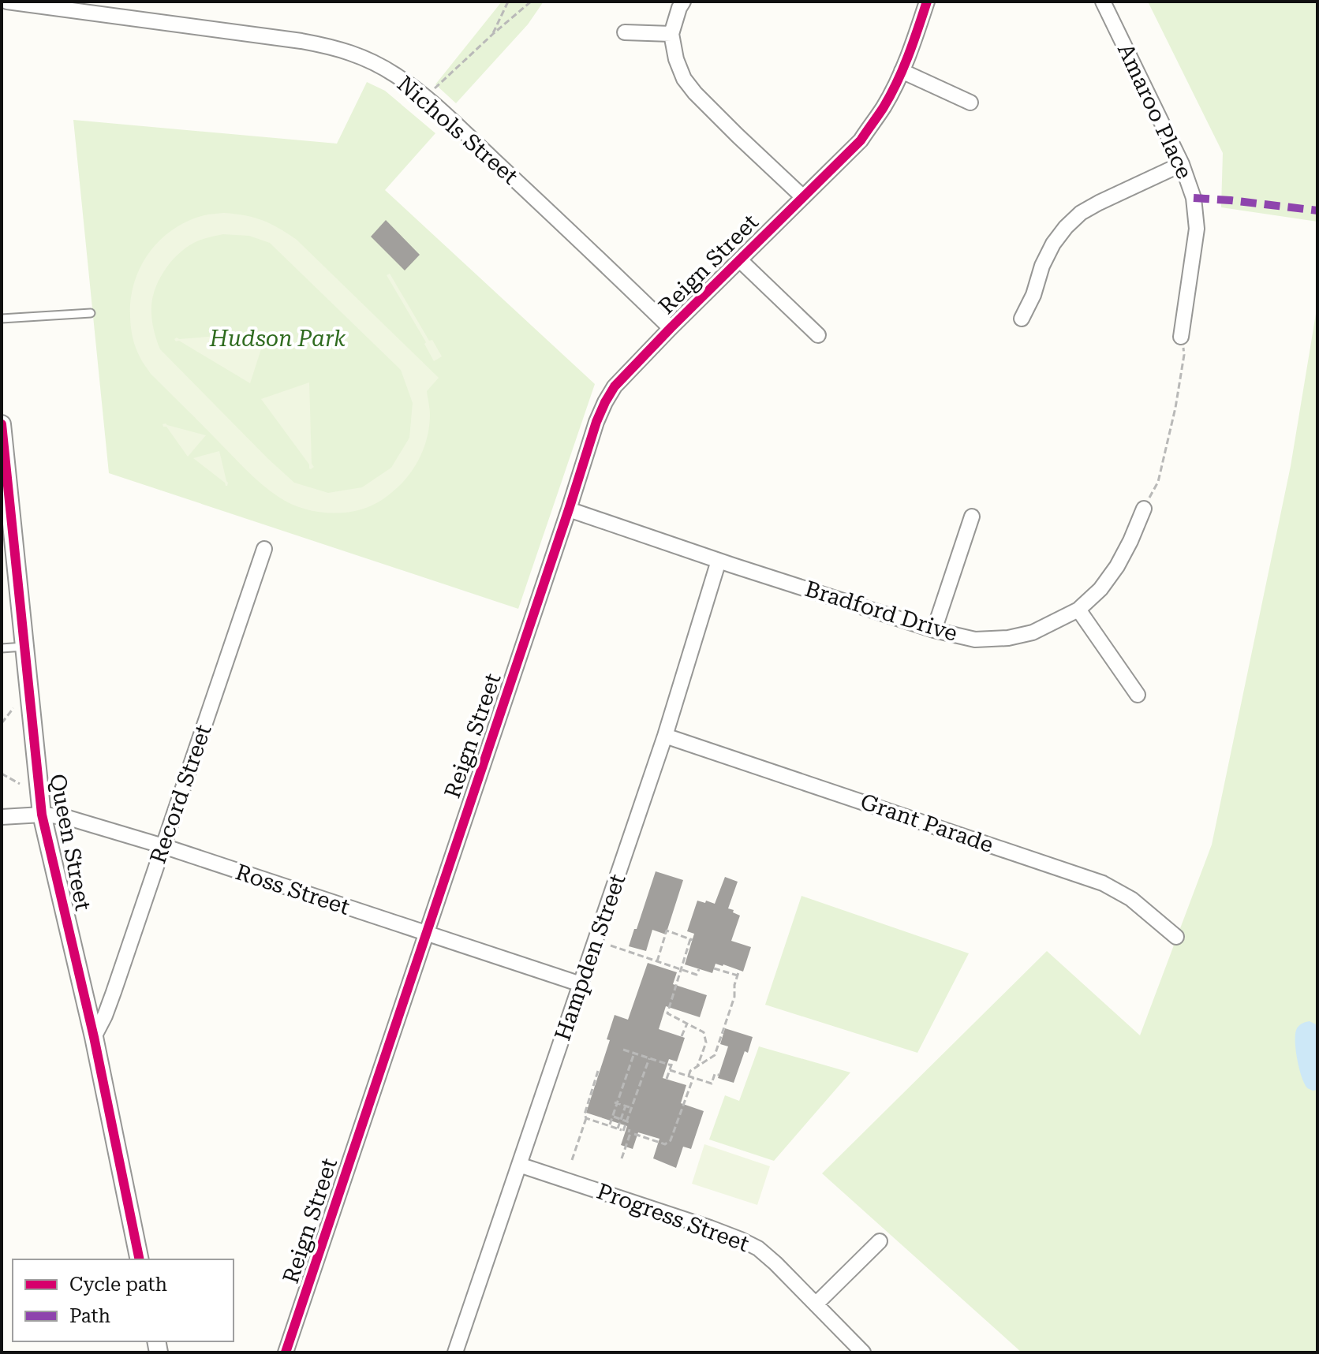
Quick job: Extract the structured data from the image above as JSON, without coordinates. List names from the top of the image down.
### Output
{
  "streets": {
    "street": [
      "Amaroo Place",
      "Nichols Street",
      "Reign Street",
      "Bradford Drive",
      "Record Street",
      "Grant Parade",
      "Queen Street",
      "Ross Street",
      "Hampden Street",
      "Progress Street"
    ]
  },
  "crossings": [
    ["Nichols Street", "Reign Street"],
    ["Reign Street", "Bradford Drive"],
    ["Reign Street", "Ross Street"],
    ["Bradford Drive", "Hampden Street"],
    ["Record Street", "Queen Street"],
    ["Record Street", "Ross Street"],
    ["Grant Parade", "Hampden Street"],
    ["Queen Street", "Ross Street"],
    ["Ross Street", "Hampden Street"],
    ["Hampden Street", "Progress Street"]
  ],
  "parks": ["Hudson Park"],
  "legend": ["Cycle path", "Path"]
}
